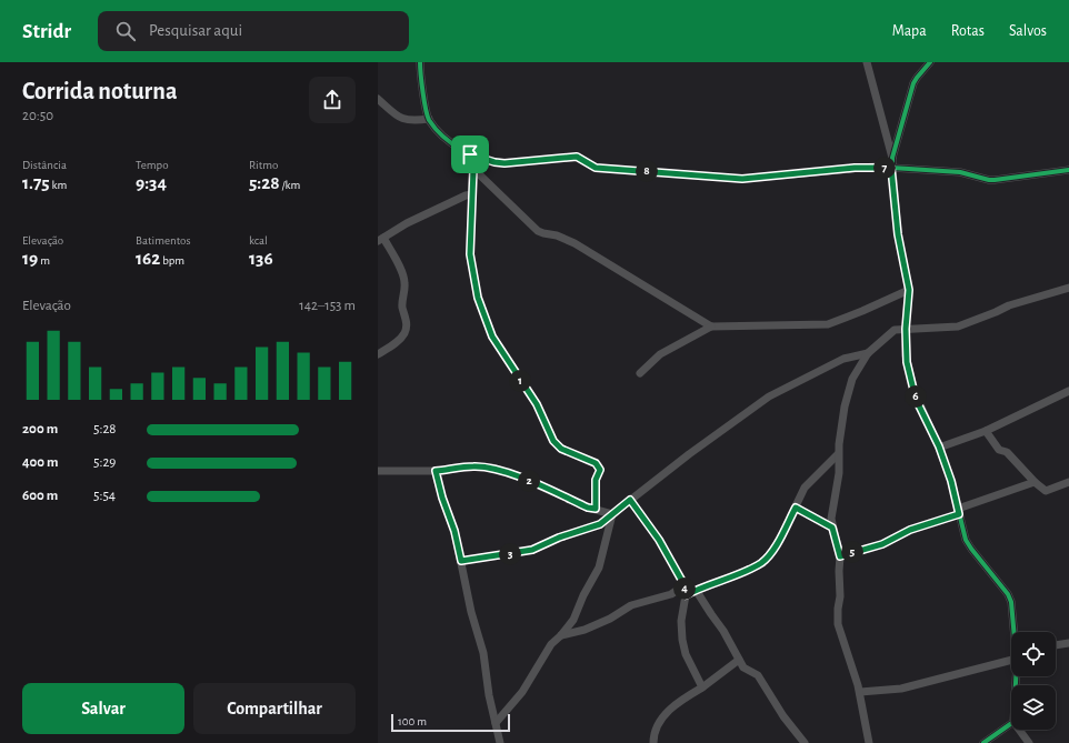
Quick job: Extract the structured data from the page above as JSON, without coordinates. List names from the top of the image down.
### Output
{
  "scale_bar": "100 m",
  "page": {
    "header": "Stridr",
    "search": "Pesquisar aqui",
    "nav": ["Mapa", "Rotas", "Salvos"],
    "heading": ["Corrida noturna", "20:50"],
    "stats": [
      ["Distância", "1.75 km"],
      ["Tempo", "9:34"],
      ["Ritmo", "5:28 /km"],
      ["Elevação", "19 m"],
      ["Batimentos", "162 bpm"],
      ["kcal", "136"]
    ],
    "pins": [
      "7",
      "8",
      "1",
      "6",
      "2",
      "5",
      "3",
      "4"
    ],
    "chart": ["Elevação", "142–153 m"],
    "list": [
      {
        "name": "200 m",
        "note": "5:28"
      },
      {
        "name": "400 m",
        "note": "5:29"
      },
      {
        "name": "600 m",
        "note": "5:54"
      }
    ],
    "buttons": ["Salvar", "Compartilhar"],
    "scale": "100 m"
  }
}
